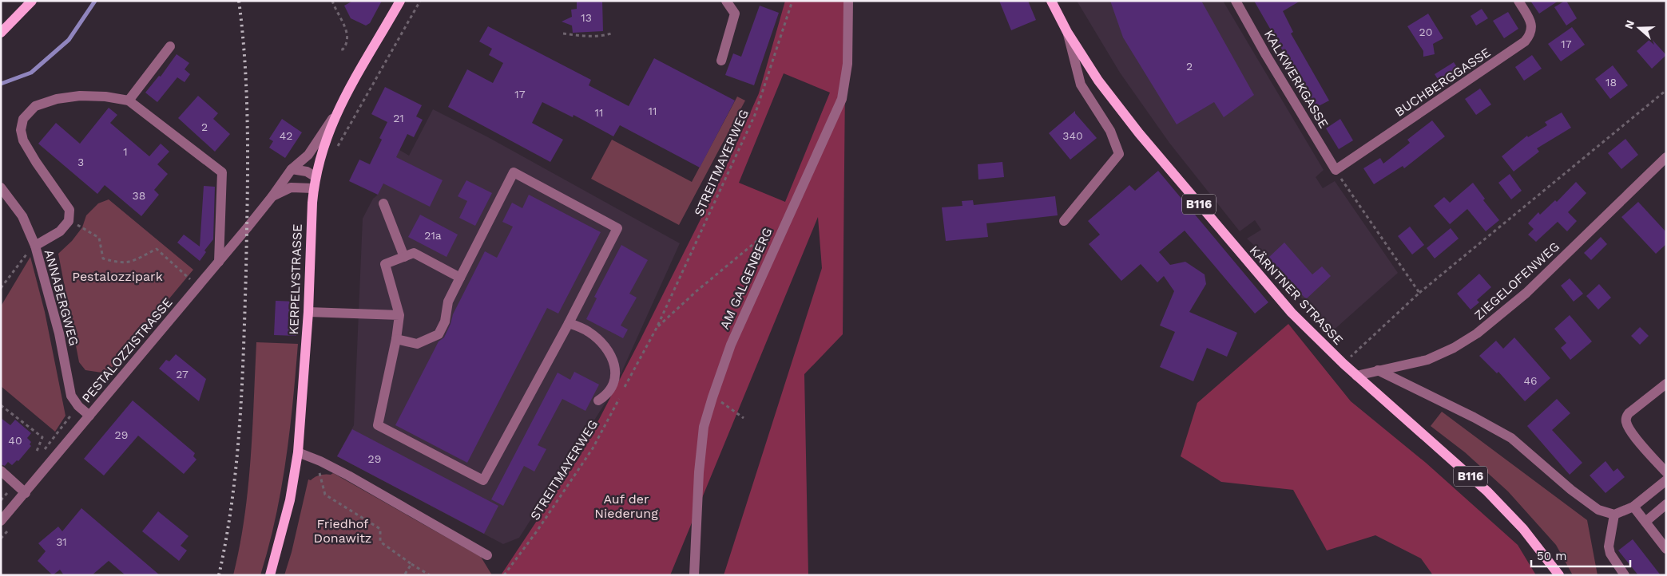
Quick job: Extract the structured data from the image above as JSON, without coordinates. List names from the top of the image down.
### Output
{
  "streets": {
    "main road": ["B116", "KERPELYSTRASSE", "KÄRNTNER STRASSE"],
    "street": [
      "KALKWERKGASSE",
      "BUCHBERGGASSE",
      "AM GALGENBERG",
      "ZIEGELOFENWEG",
      "ANNABERGWEG",
      "PESTALOZZISTRASSE"
    ],
    "path": ["STREITMAYERWEG"]
  },
  "crossings": [
    ["KALKWERKGASSE", "BUCHBERGGASSE"],
    ["STREITMAYERWEG", "AM GALGENBERG"],
    ["KERPELYSTRASSE", "PESTALOZZISTRASSE"],
    ["ZIEGELOFENWEG", "KÄRNTNER STRASSE"],
    ["ANNABERGWEG", "PESTALOZZISTRASSE"]
  ],
  "parks": ["Pestalozzipark", "Auf der Niederung", "Friedhof Donawitz"],
  "house_numbers": [
    "13",
    "20",
    "17",
    "2",
    "18",
    "17",
    "11",
    "11",
    "21",
    "2",
    "42",
    "340",
    "1",
    "3",
    "38",
    "21a",
    "27",
    "46",
    "29",
    "40",
    "29",
    "31"
  ],
  "scale_bar": "50 m",
  "north": "left"
}
